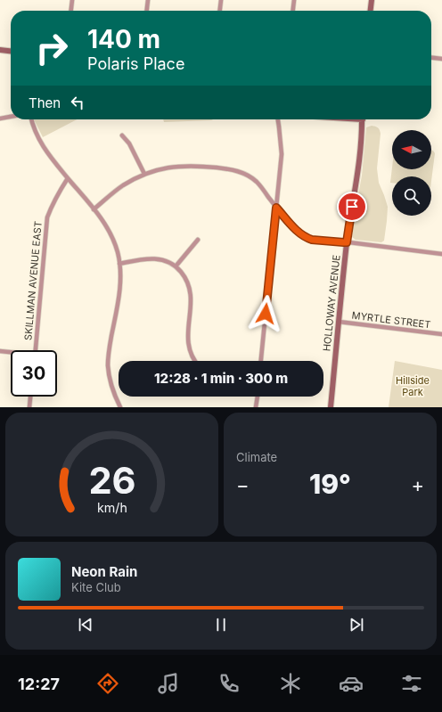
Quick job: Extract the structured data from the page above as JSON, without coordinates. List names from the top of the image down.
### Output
{
  "streets": {
    "street": ["SKILLMAN AVENUE EAST", "HOLLOWAY AVENUE", "MYRTLE STREET"]
  },
  "crossings": [
    ["HOLLOWAY AVENUE", "MYRTLE STREET"]
  ],
  "parks": ["Hillside Park"],
  "north": "left",
  "page": {
    "turn": ["140 m", "Polaris Place"],
    "then": "Then",
    "limit": "30",
    "trip": "12:28 · 1 min · 300 m",
    "tile": "Climate",
    "heat": ["−", "19°", "+"],
    "song": ["Neon Rain", "Kite Club"],
    "tabs": "12:27",
    "gauge": ["26", "km/h"]
  }
}
